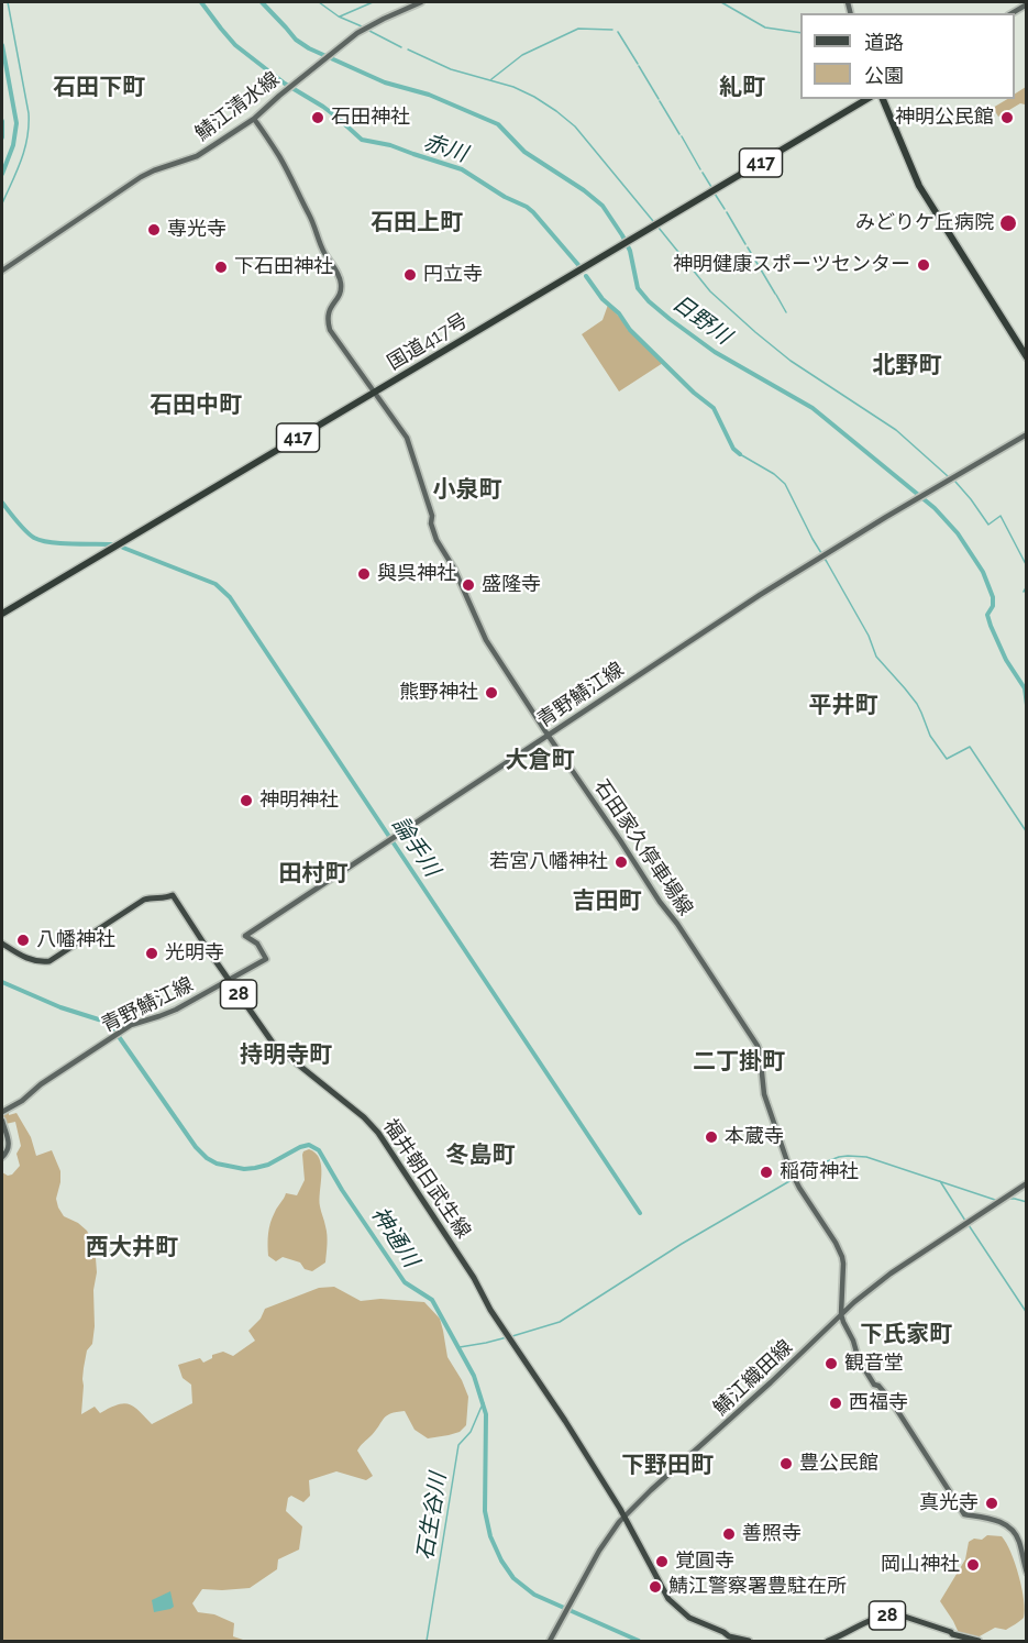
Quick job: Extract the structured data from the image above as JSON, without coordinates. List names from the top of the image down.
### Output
{
  "streets": {
    "highway": ["417", "国道417号"],
    "main road": [
      "鯖江清水線",
      "青野鯖江線",
      "石田家久停車場線",
      "28",
      "福井朝日武生線",
      "鯖江織田線"
    ]
  },
  "crossings": [
    ["鯖江清水線", "石田家久停車場線"],
    ["国道417号", "石田家久停車場線"],
    ["青野鯖江線", "石田家久停車場線"],
    ["青野鯖江線", "福井朝日武生線"],
    ["石田家久停車場線", "鯖江織田線"],
    ["福井朝日武生線", "鯖江織田線"]
  ],
  "districts": [
    "石田下町",
    "糺町",
    "石田上町",
    "北野町",
    "石田中町",
    "小泉町",
    "平井町",
    "大倉町",
    "田村町",
    "吉田町",
    "持明寺町",
    "二丁掛町",
    "冬島町",
    "西大井町",
    "下氏家町",
    "下野田町"
  ],
  "water": [
    "赤川",
    "日野川",
    "論手川",
    "神通川",
    "石生谷川"
  ],
  "places": [
    "石田神社",
    "神明公民館",
    "みどりケ丘病院",
    "専光寺",
    "神明健康スポーツセンター",
    "下石田神社",
    "円立寺",
    "與呉神社",
    "盛隆寺",
    "熊野神社",
    "神明神社",
    "若宮八幡神社",
    "八幡神社",
    "光明寺",
    "本蔵寺",
    "稲荷神社",
    "観音堂",
    "西福寺",
    "豊公民館",
    "真光寺",
    "善照寺",
    "覚圓寺",
    "岡山神社",
    "鯖江警察署豊駐在所"
  ],
  "legend": ["道路", "公園"]
}
